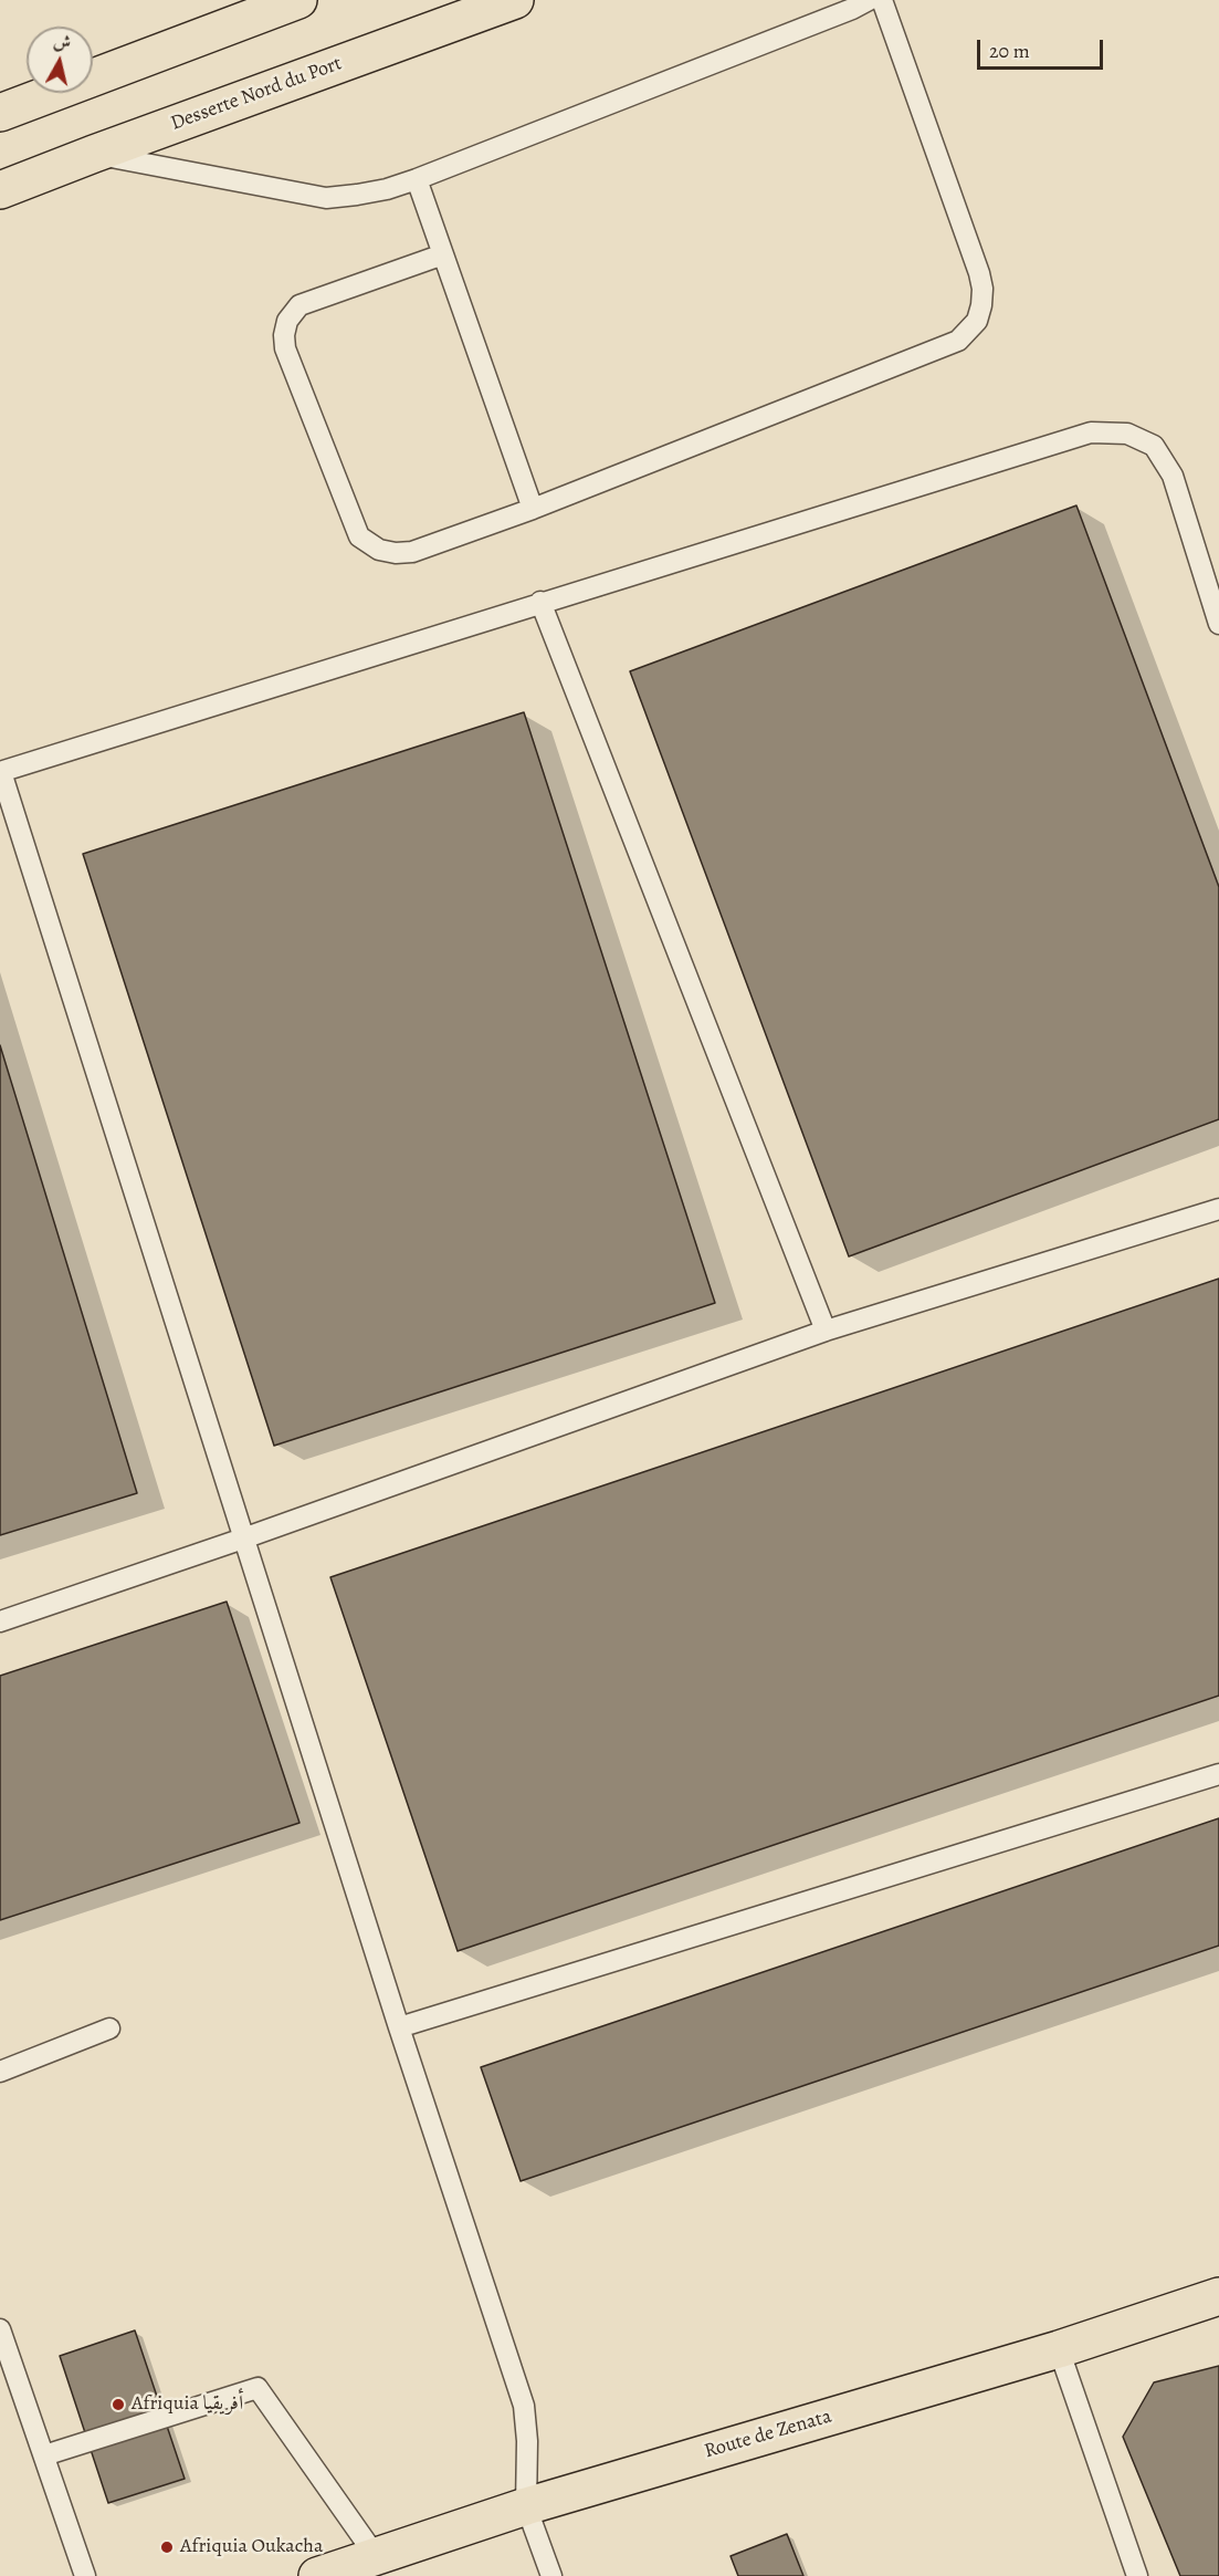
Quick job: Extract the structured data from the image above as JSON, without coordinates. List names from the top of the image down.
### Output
{
  "streets": {
    "main road": ["Desserte Nord du Port", "Route de Zenata"]
  },
  "places": ["Afriquia أفريقيا", "Afriquia Oukacha"],
  "scale_bar": "20 m",
  "north": "top"
}
